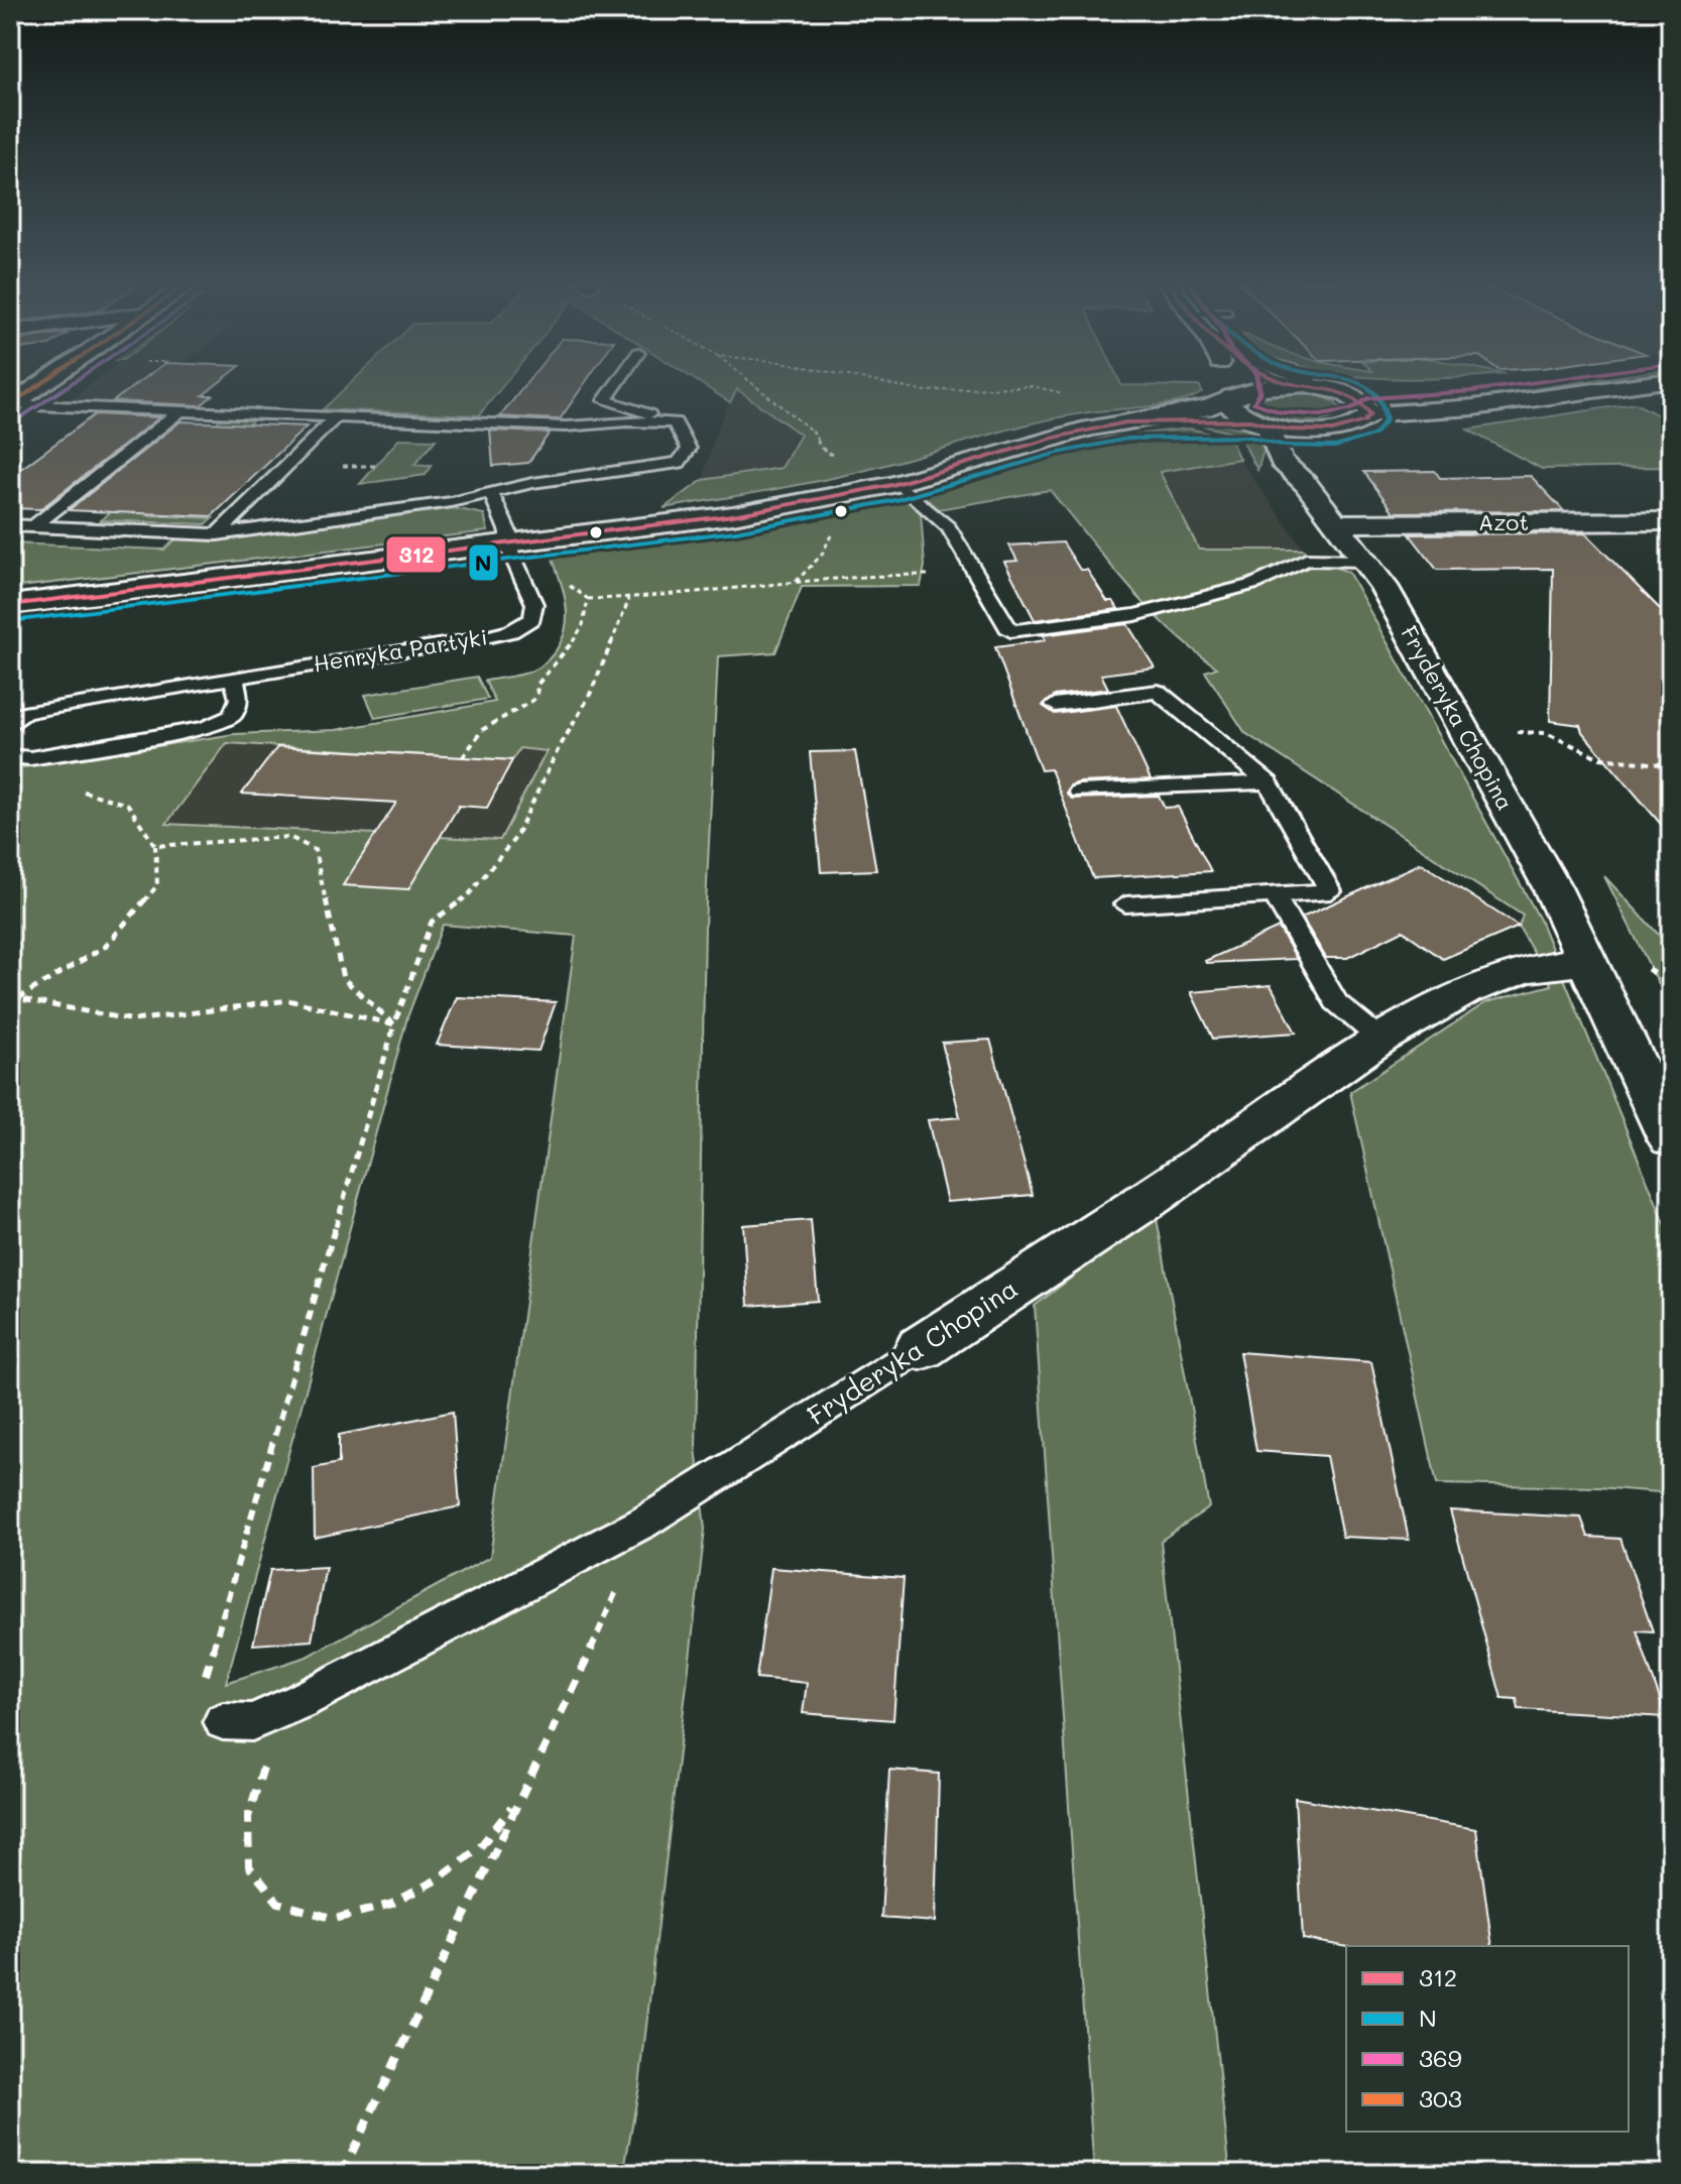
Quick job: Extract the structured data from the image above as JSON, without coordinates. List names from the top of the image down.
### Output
{
  "streets": {
    "street": ["Azot", "Fryderyka Chopina"],
    "lane": ["Henryka Partyki"]
  },
  "crossings": [
    ["Azot", "Fryderyka Chopina"]
  ],
  "lines": [
    "transit line 312",
    "transit line N",
    "transit line 369",
    "transit line 303"
  ],
  "legend": [
    "312",
    "N",
    "369",
    "303"
  ]
}
